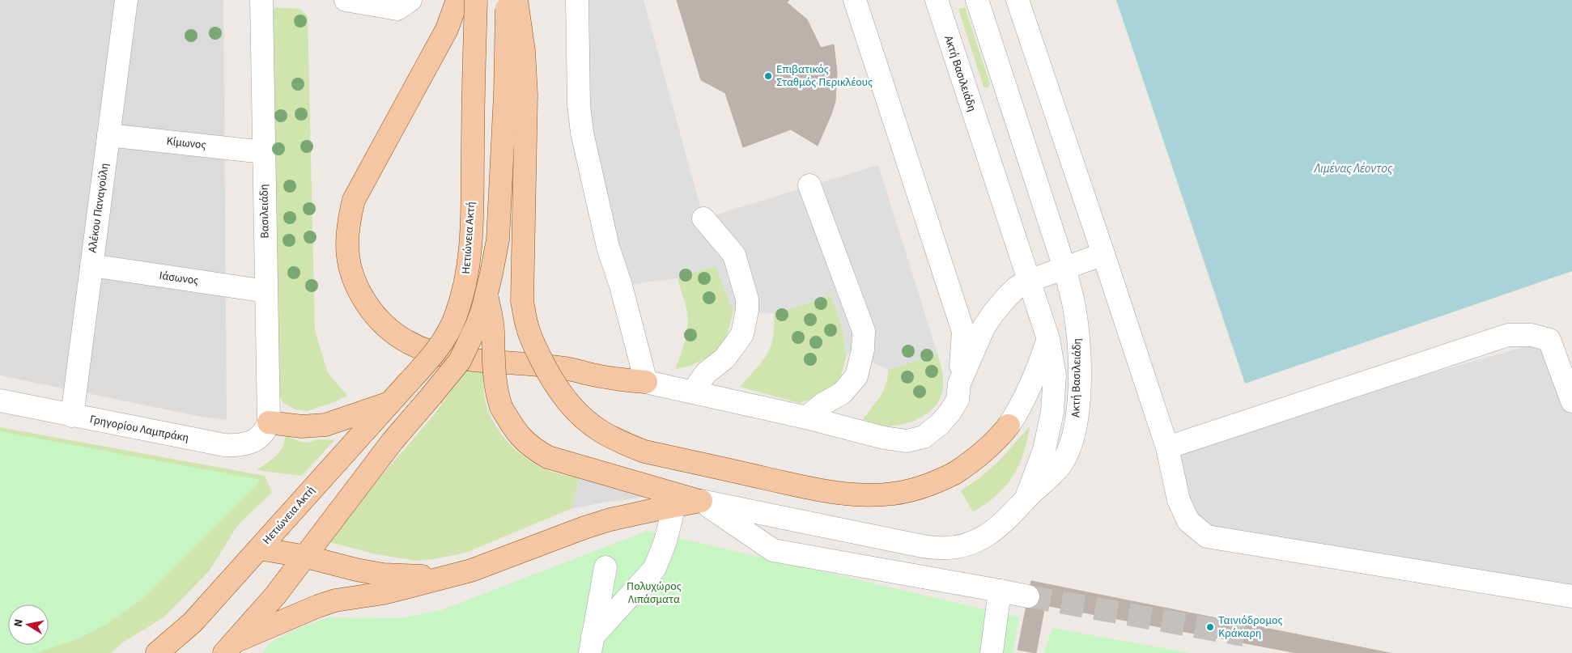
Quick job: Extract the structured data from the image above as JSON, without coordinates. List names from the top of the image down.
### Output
{
  "streets": {
    "main road": ["Ηετιώνεια Ακτή"],
    "street": [
      "Ακτή Βασιλειάδη",
      "Κίμωνος",
      "Αλέκου Παναγούλη",
      "Βασιλειάδη",
      "Ιάσωνος",
      "Γρηγορίου Λαμπράκη"
    ]
  },
  "crossings": [
    ["Κίμωνος", "Αλέκου Παναγούλη"],
    ["Κίμωνος", "Βασιλειάδη"],
    ["Αλέκου Παναγούλη", "Ιάσωνος"],
    ["Αλέκου Παναγούλη", "Γρηγορίου Λαμπράκη"],
    ["Βασιλειάδη", "Ιάσωνος"],
    ["Βασιλειάδη", "Γρηγορίου Λαμπράκη"]
  ],
  "water": ["Λιμένας Λέοντος"],
  "parks": ["Πολυχώρος Λιπάσματα"],
  "places": ["Επιβατικός Σταθμός Περικλέους", "Ταινιόδρομος Κράκαρη"],
  "north": "left"
}
